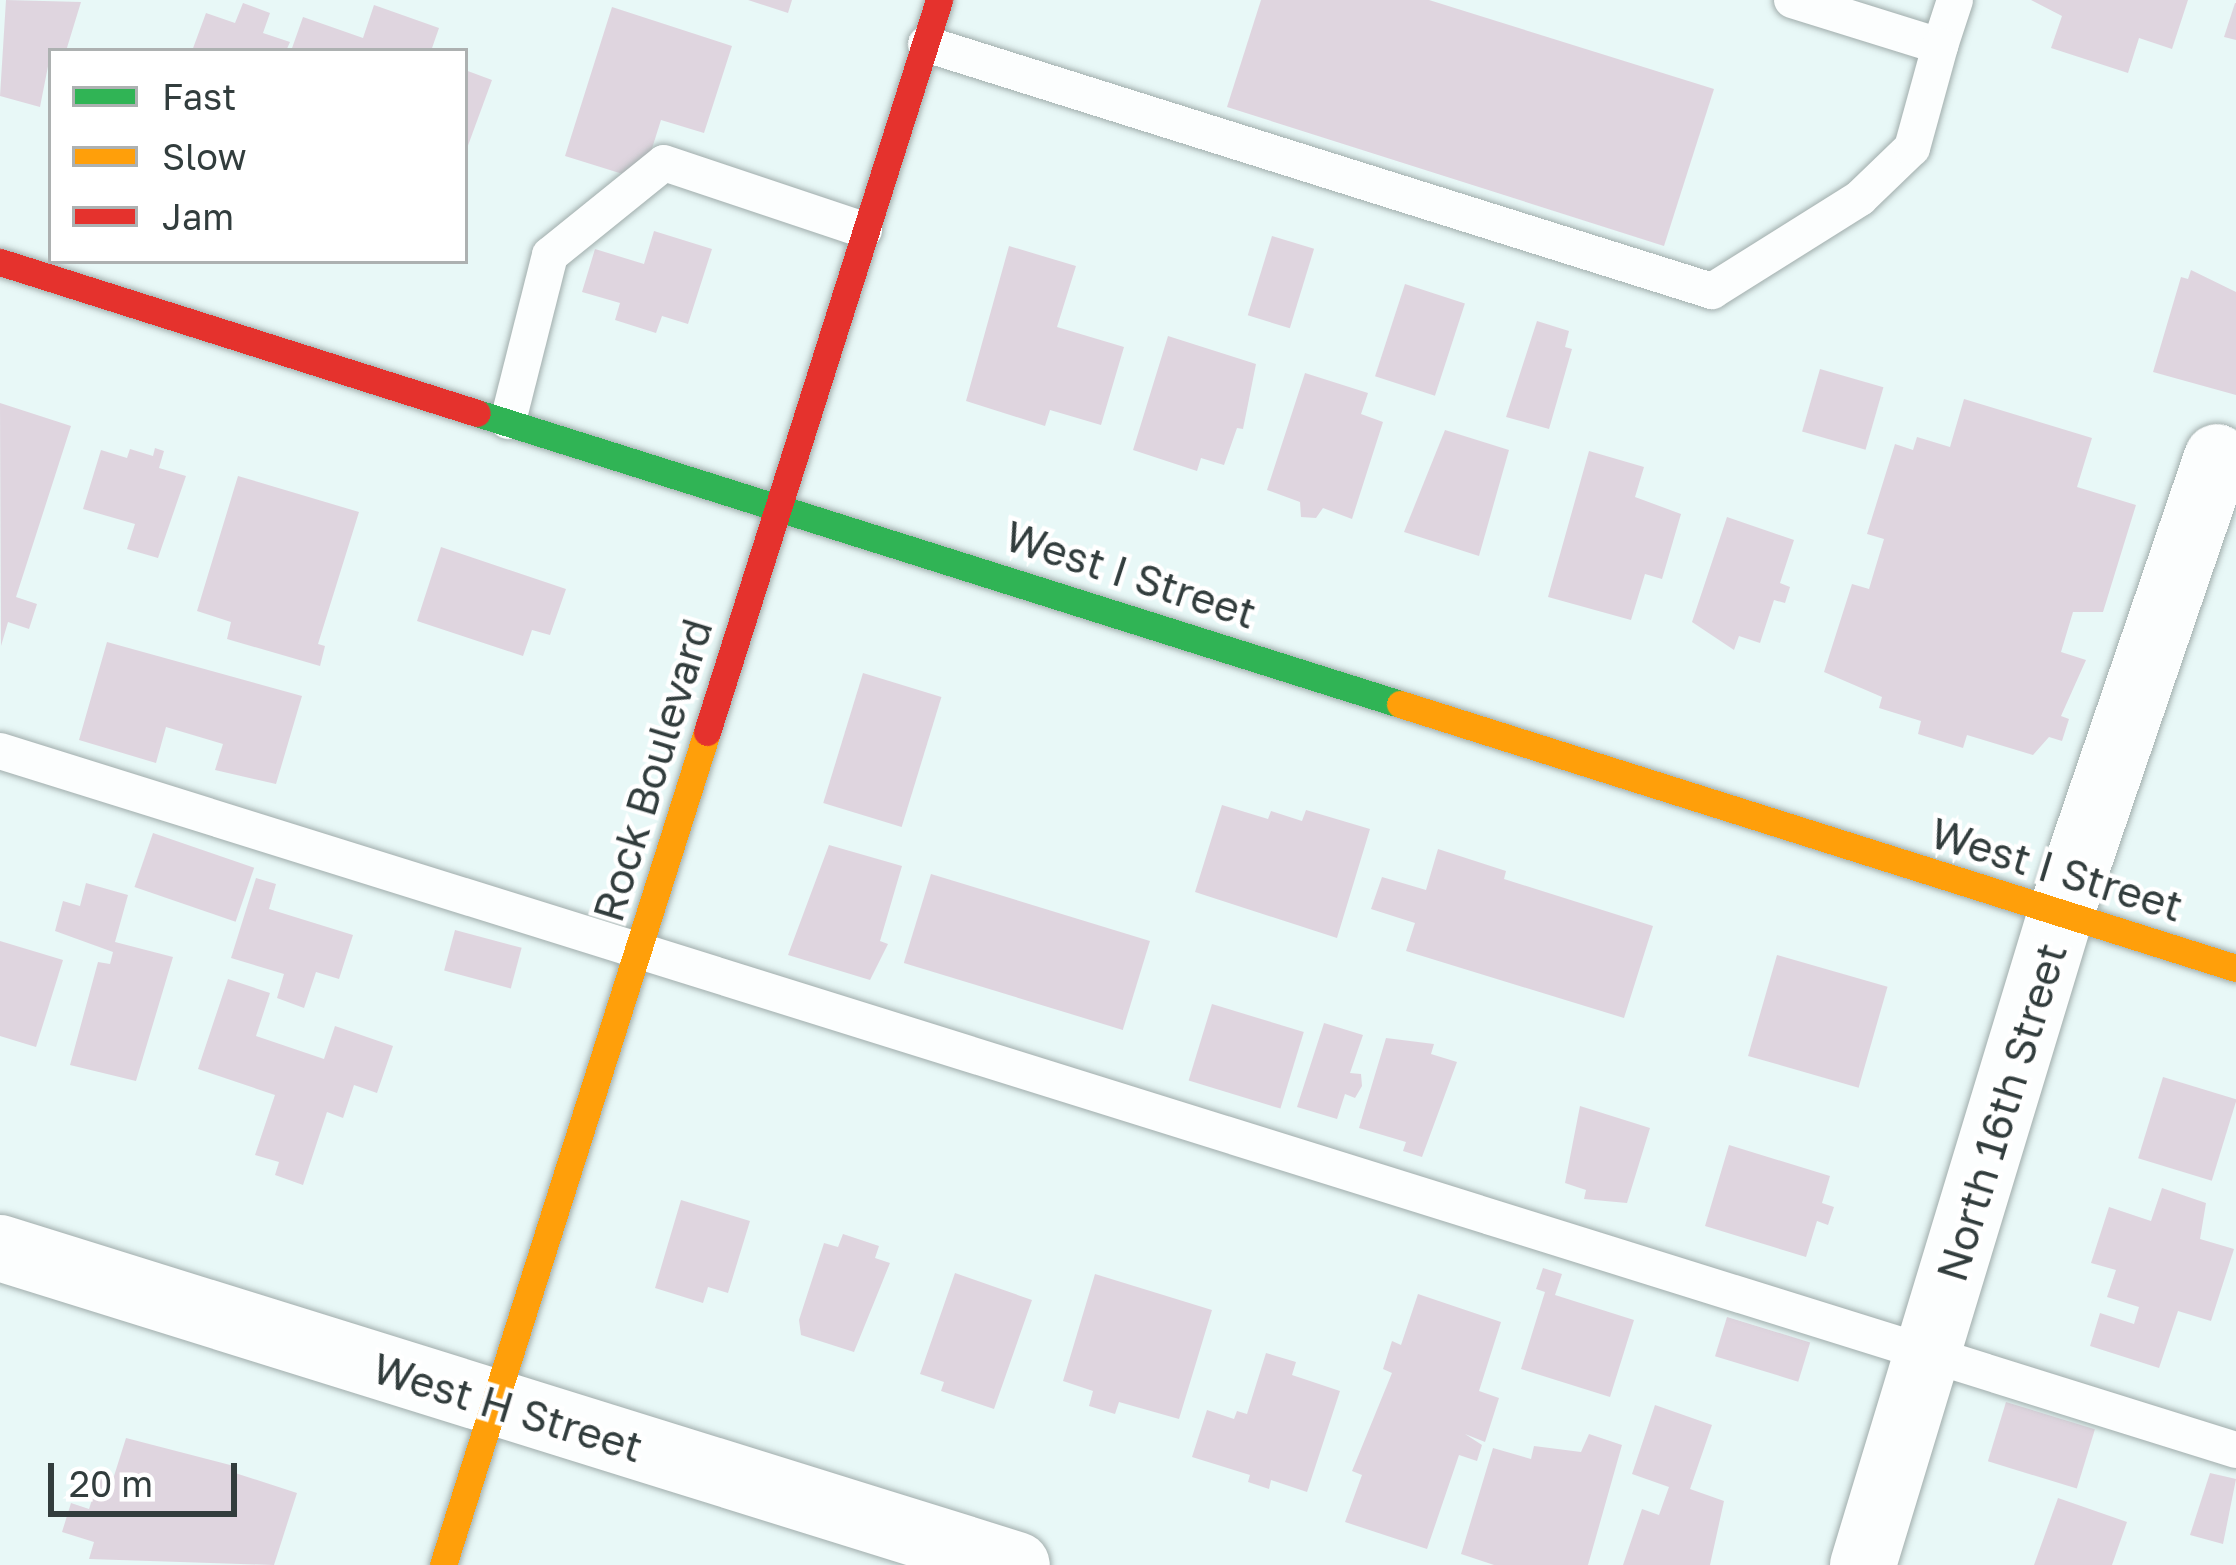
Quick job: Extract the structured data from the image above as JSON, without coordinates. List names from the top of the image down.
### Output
{
  "streets": {
    "street": [
      "West I Street",
      "Rock Boulevard",
      "North 16th Street",
      "West H Street"
    ]
  },
  "crossings": [
    ["West I Street", "Rock Boulevard"],
    ["West I Street", "North 16th Street"],
    ["Rock Boulevard", "West H Street"]
  ],
  "legend": ["Fast", "Slow", "Jam"],
  "scale_bar": "20 m"
}
